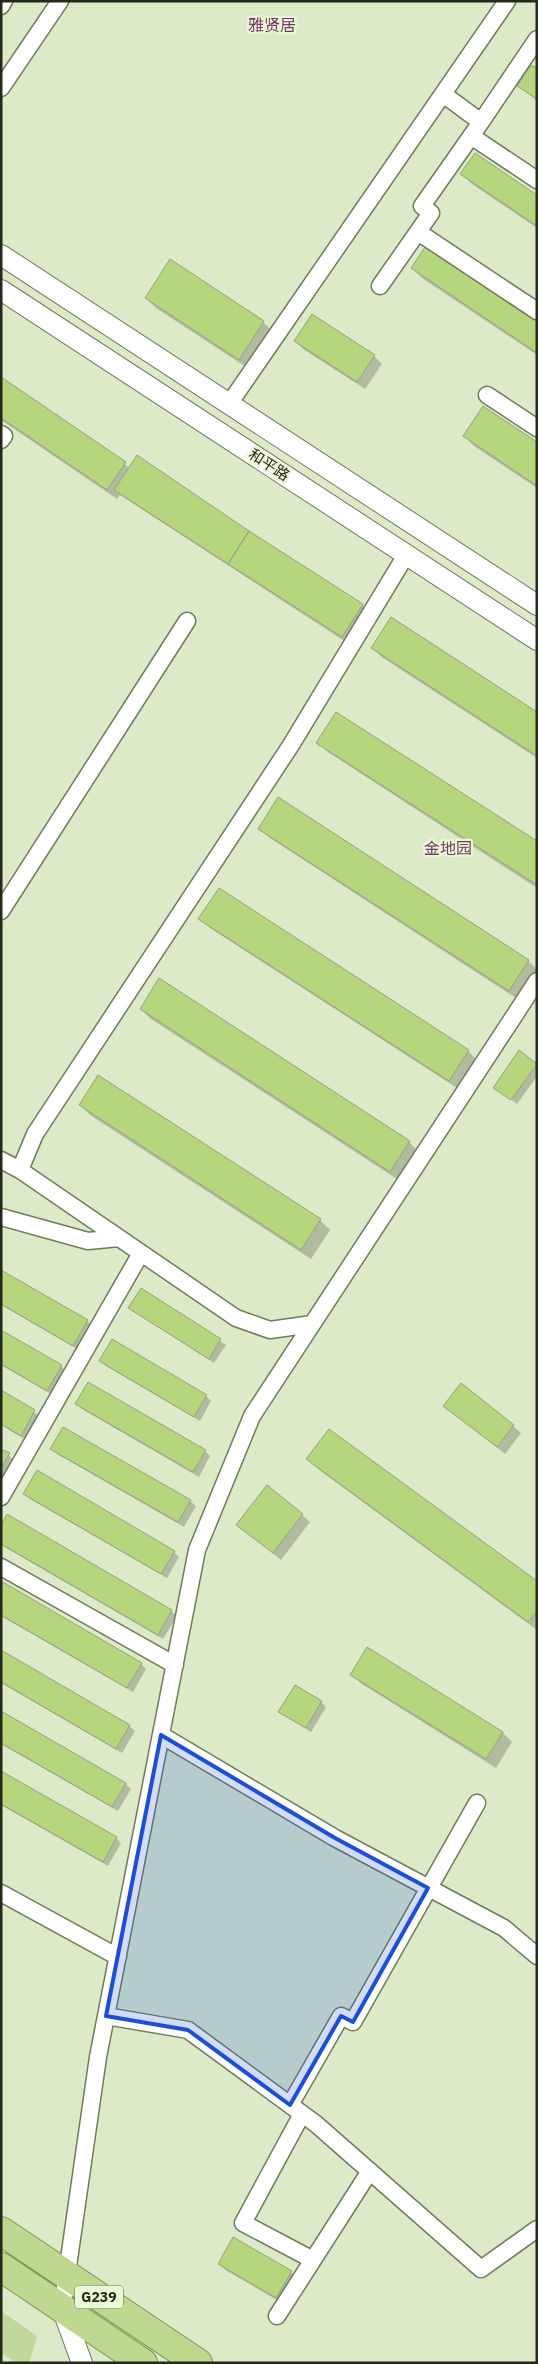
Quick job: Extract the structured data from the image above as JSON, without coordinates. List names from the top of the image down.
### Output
{
  "streets": {
    "highway": ["G239"],
    "street": ["和平路"]
  },
  "districts": ["雅贤居", "金地园"]
}
